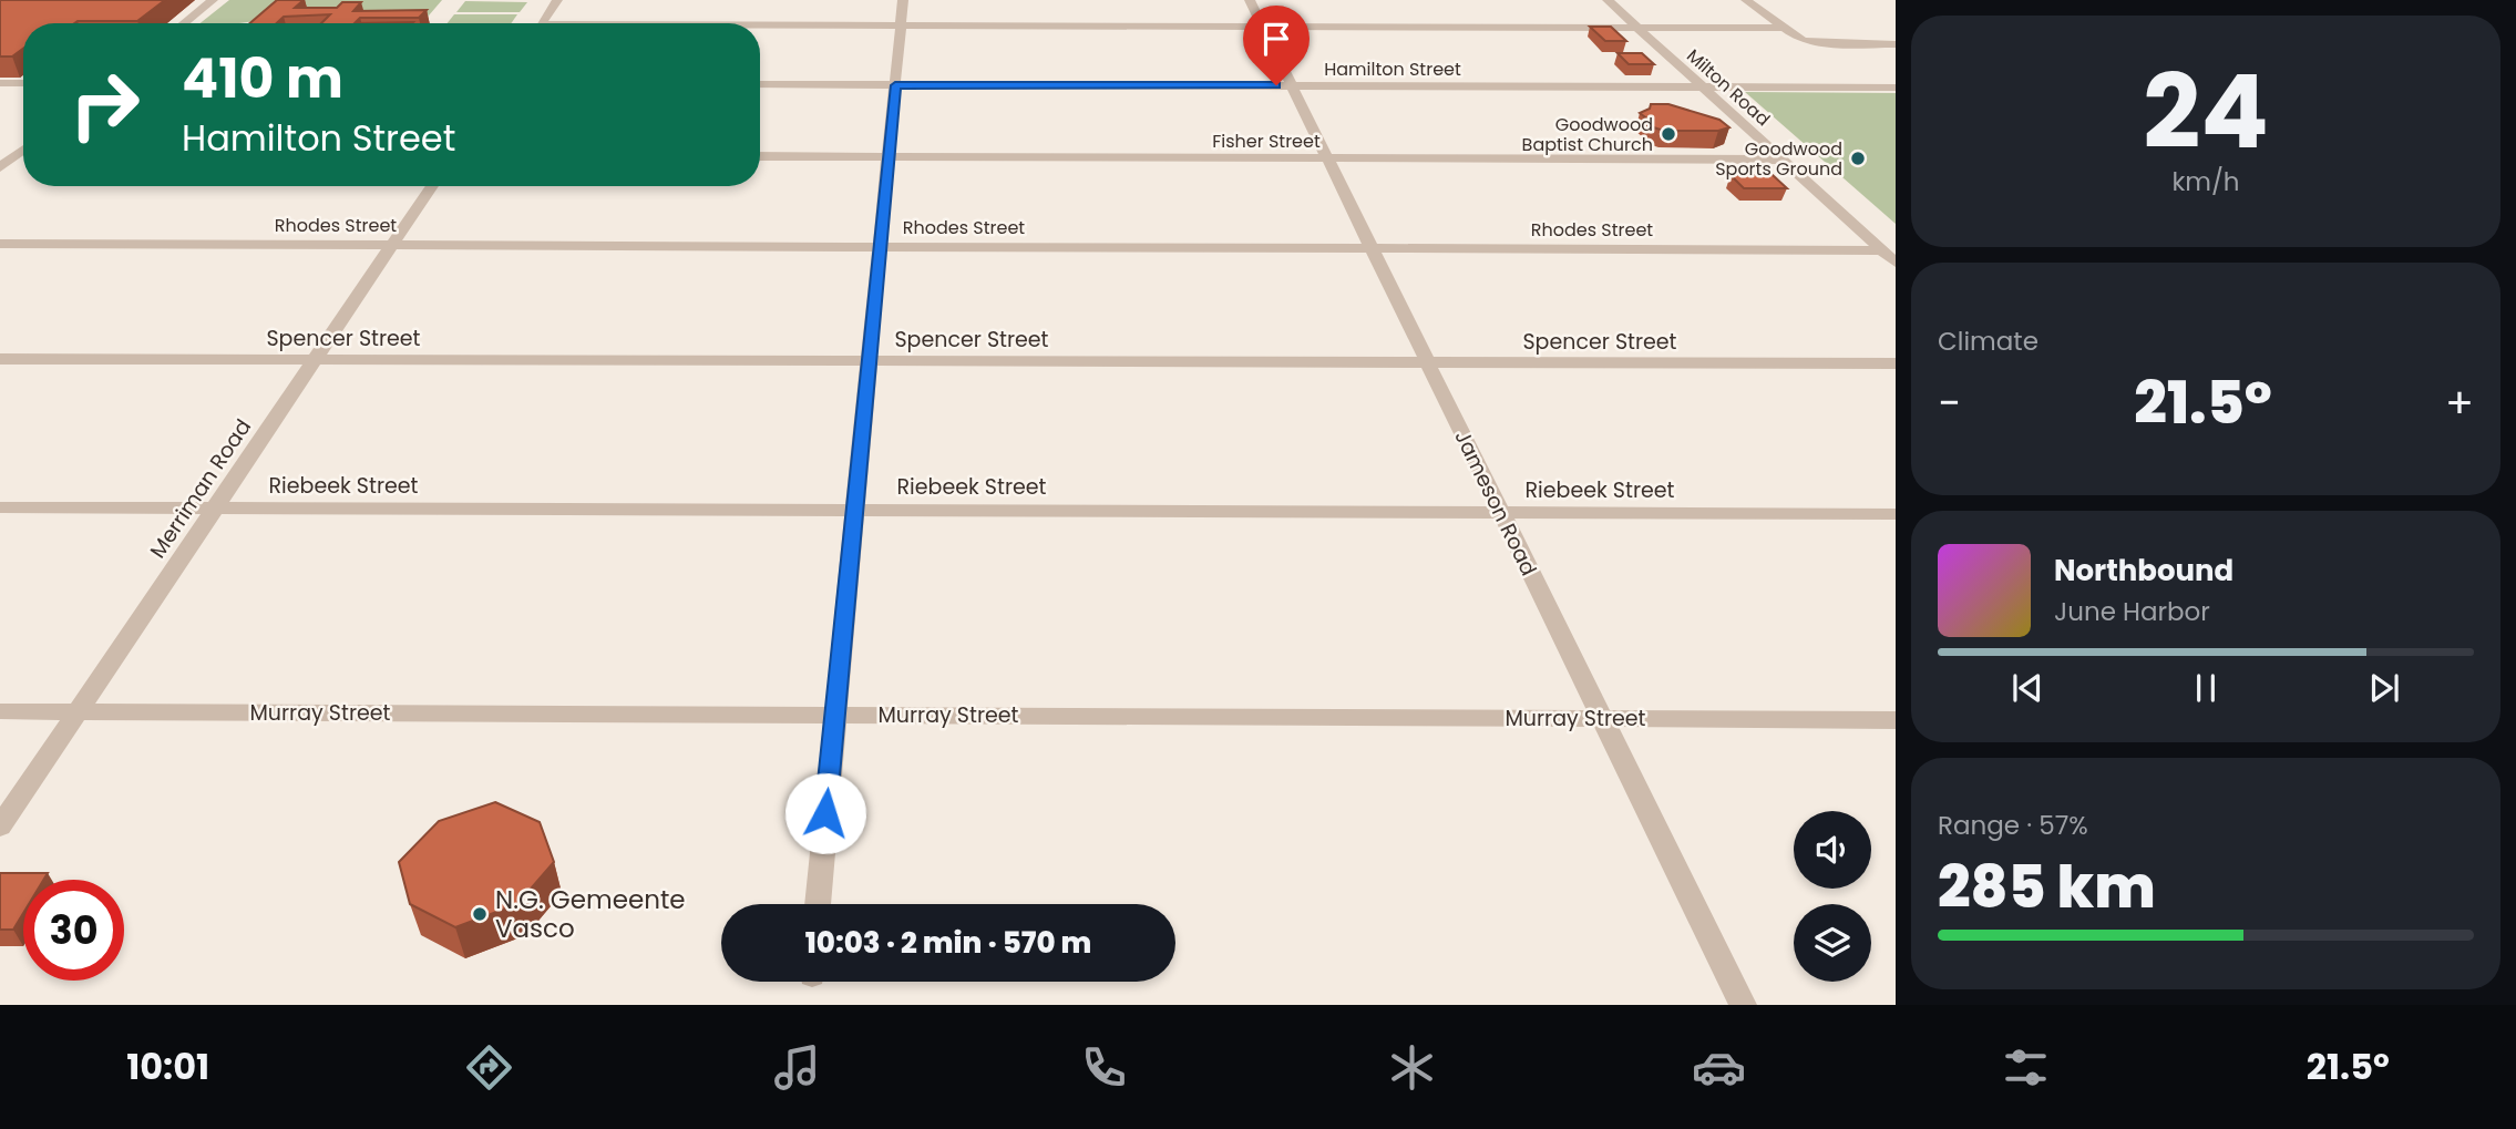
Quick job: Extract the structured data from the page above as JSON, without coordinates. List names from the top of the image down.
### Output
{
  "streets": {
    "street": [
      "Hamilton Street",
      "Milton Road",
      "Fisher Street",
      "Rhodes Street",
      "Spencer Street",
      "Riebeek Street",
      "Merriman Road",
      "Jameson Road",
      "Murray Street"
    ]
  },
  "crossings": [
    ["Hamilton Street", "Milton Road"],
    ["Hamilton Street", "Jameson Road"],
    ["Milton Road", "Fisher Street"],
    ["Milton Road", "Rhodes Street"],
    ["Fisher Street", "Jameson Road"],
    ["Rhodes Street", "Merriman Road"],
    ["Rhodes Street", "Jameson Road"],
    ["Spencer Street", "Merriman Road"],
    ["Spencer Street", "Jameson Road"],
    ["Riebeek Street", "Merriman Road"],
    ["Riebeek Street", "Jameson Road"],
    ["Merriman Road", "Murray Street"],
    ["Jameson Road", "Murray Street"]
  ],
  "places": ["Goodwood Baptist Church", "Goodwood Sports Ground", "N.G. Gemeente Vasco"],
  "page": {
    "tile": [
      ["24", "km/h"],
      "Climate",
      ["Range · 57%", "285 km"]
    ],
    "turn": ["410 m", "Hamilton Street"],
    "heat": ["−", "21.5°", "+"],
    "song": ["Northbound", "June Harbor"],
    "limit": "30",
    "trip": "10:03 · 2 min · 570 m",
    "tabs": ["10:01", "21.5°"]
  }
}
